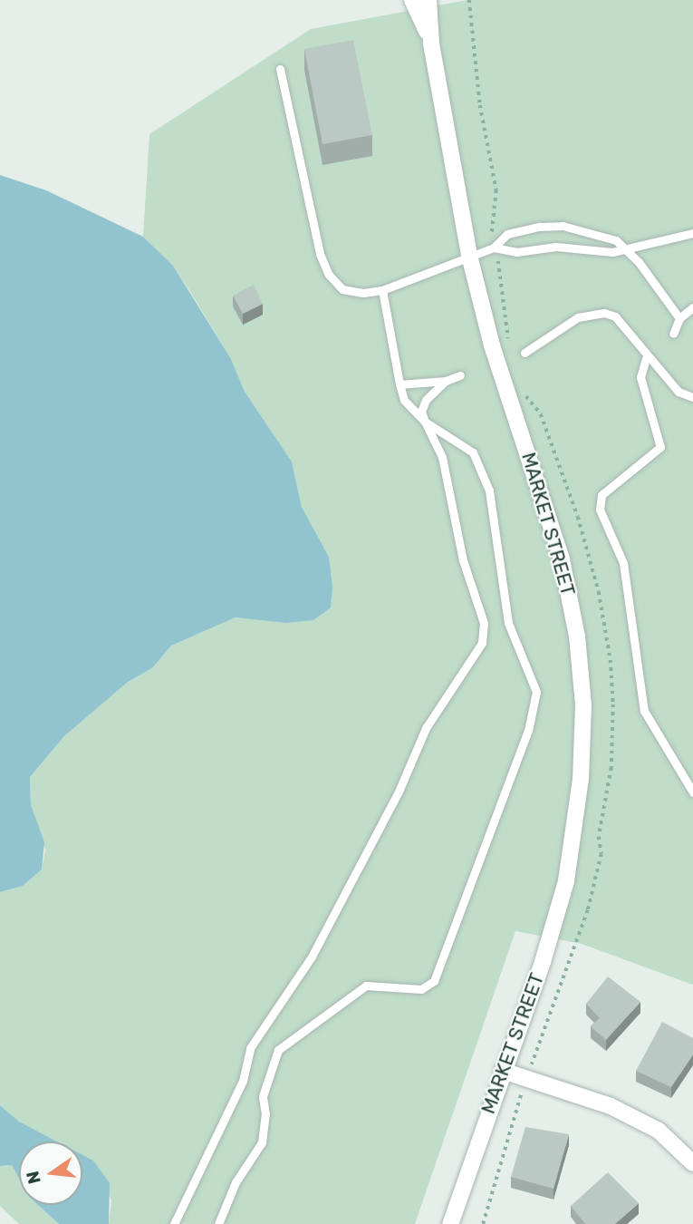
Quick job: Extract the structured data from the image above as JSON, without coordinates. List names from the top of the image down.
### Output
{
  "streets": {
    "street": ["MARKET STREET"]
  },
  "north": "left"
}
